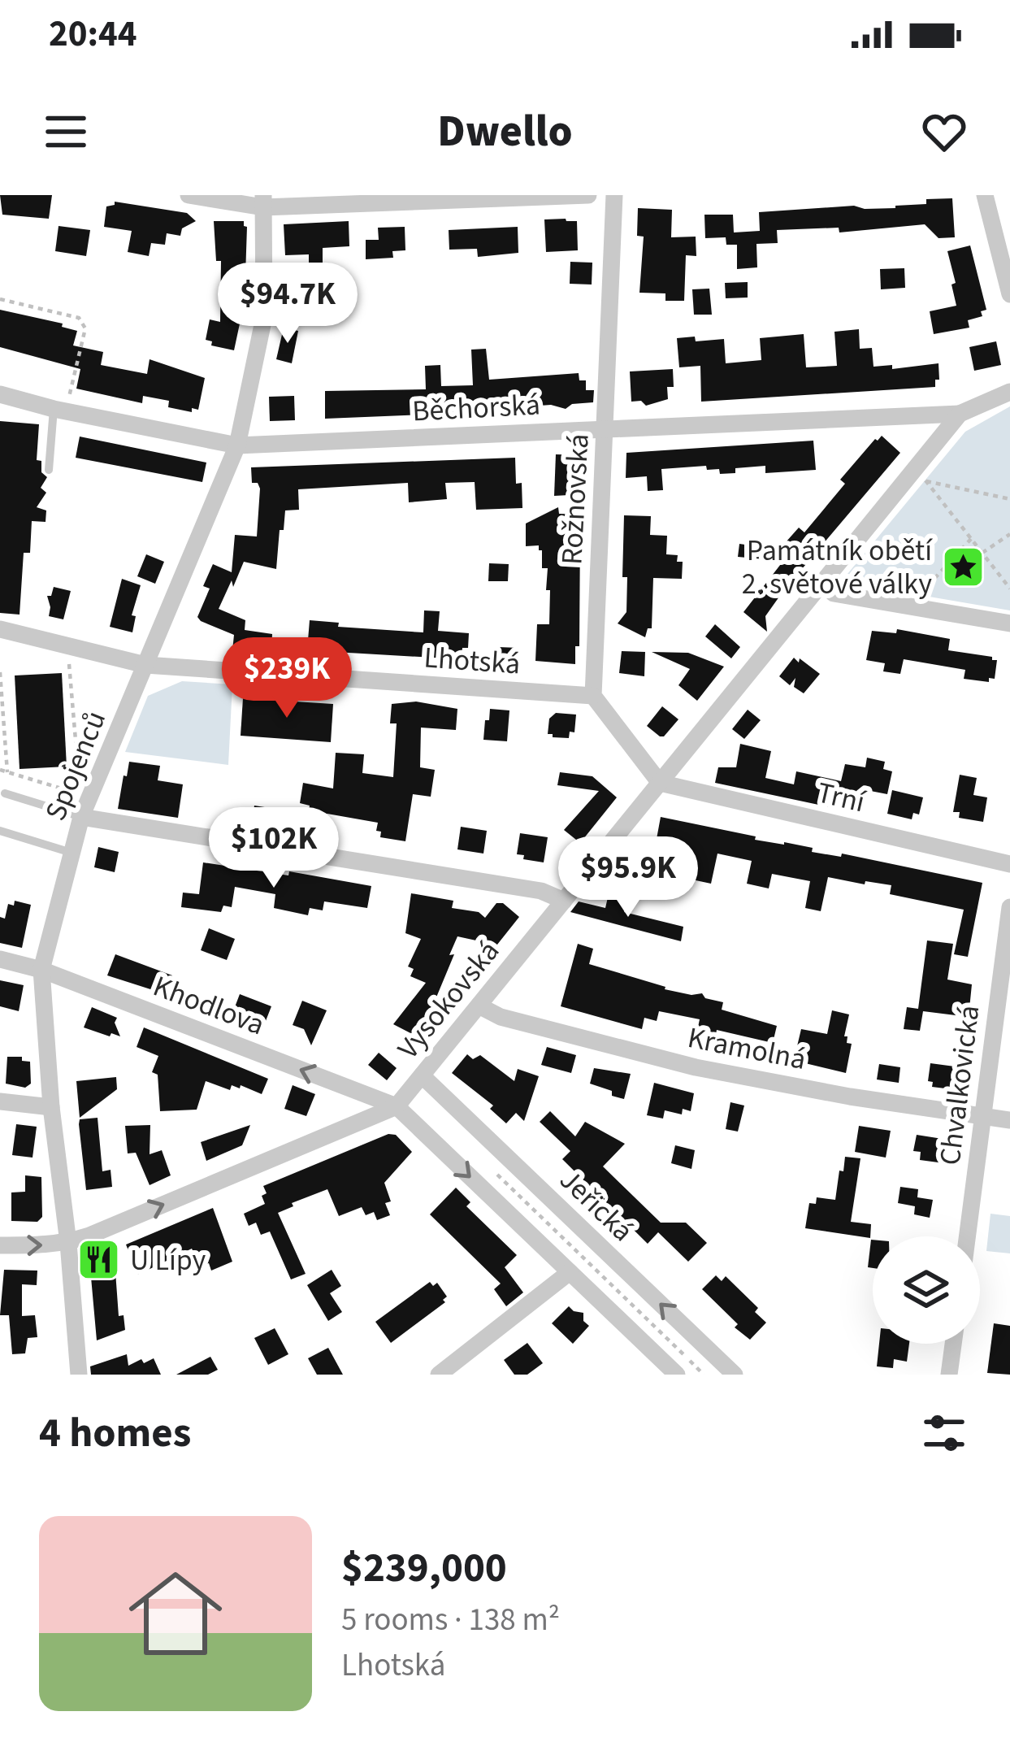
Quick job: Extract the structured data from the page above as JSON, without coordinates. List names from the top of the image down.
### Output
{
  "streets": {
    "street": [
      "Běchorská",
      "Rožnovská",
      "Lhotská",
      "Spojenců",
      "Trní",
      "Vysokovská",
      "Khodlova",
      "Kramolná",
      "Chvalkovická",
      "Jeřická"
    ]
  },
  "crossings": [
    ["Běchorská", "Rožnovská"],
    ["Běchorská", "Spojenců"],
    ["Běchorská", "Vysokovská"],
    ["Rožnovská", "Lhotská"],
    ["Lhotská", "Spojenců"],
    ["Spojenců", "Vysokovská"],
    ["Spojenců", "Khodlova"],
    ["Trní", "Vysokovská"],
    ["Vysokovská", "Khodlova"],
    ["Vysokovská", "Kramolná"],
    ["Vysokovská", "Jeřická"],
    ["Kramolná", "Chvalkovická"]
  ],
  "one_way": ["Khodlova"],
  "places": {
    "place": ["Památník obětí 2. světové války"],
    "restaurant": ["U Lípy"]
  },
  "page": {
    "status": "20:44",
    "header": "Dwello",
    "price": [
      "$94.7K",
      "$239K",
      "$102K",
      "$95.9K"
    ],
    "heading": "4 homes",
    "list": [
      {
        "name": "$239,000",
        "note": "5 rooms · 138 m² · Lhotská"
      }
    ]
  }
}
